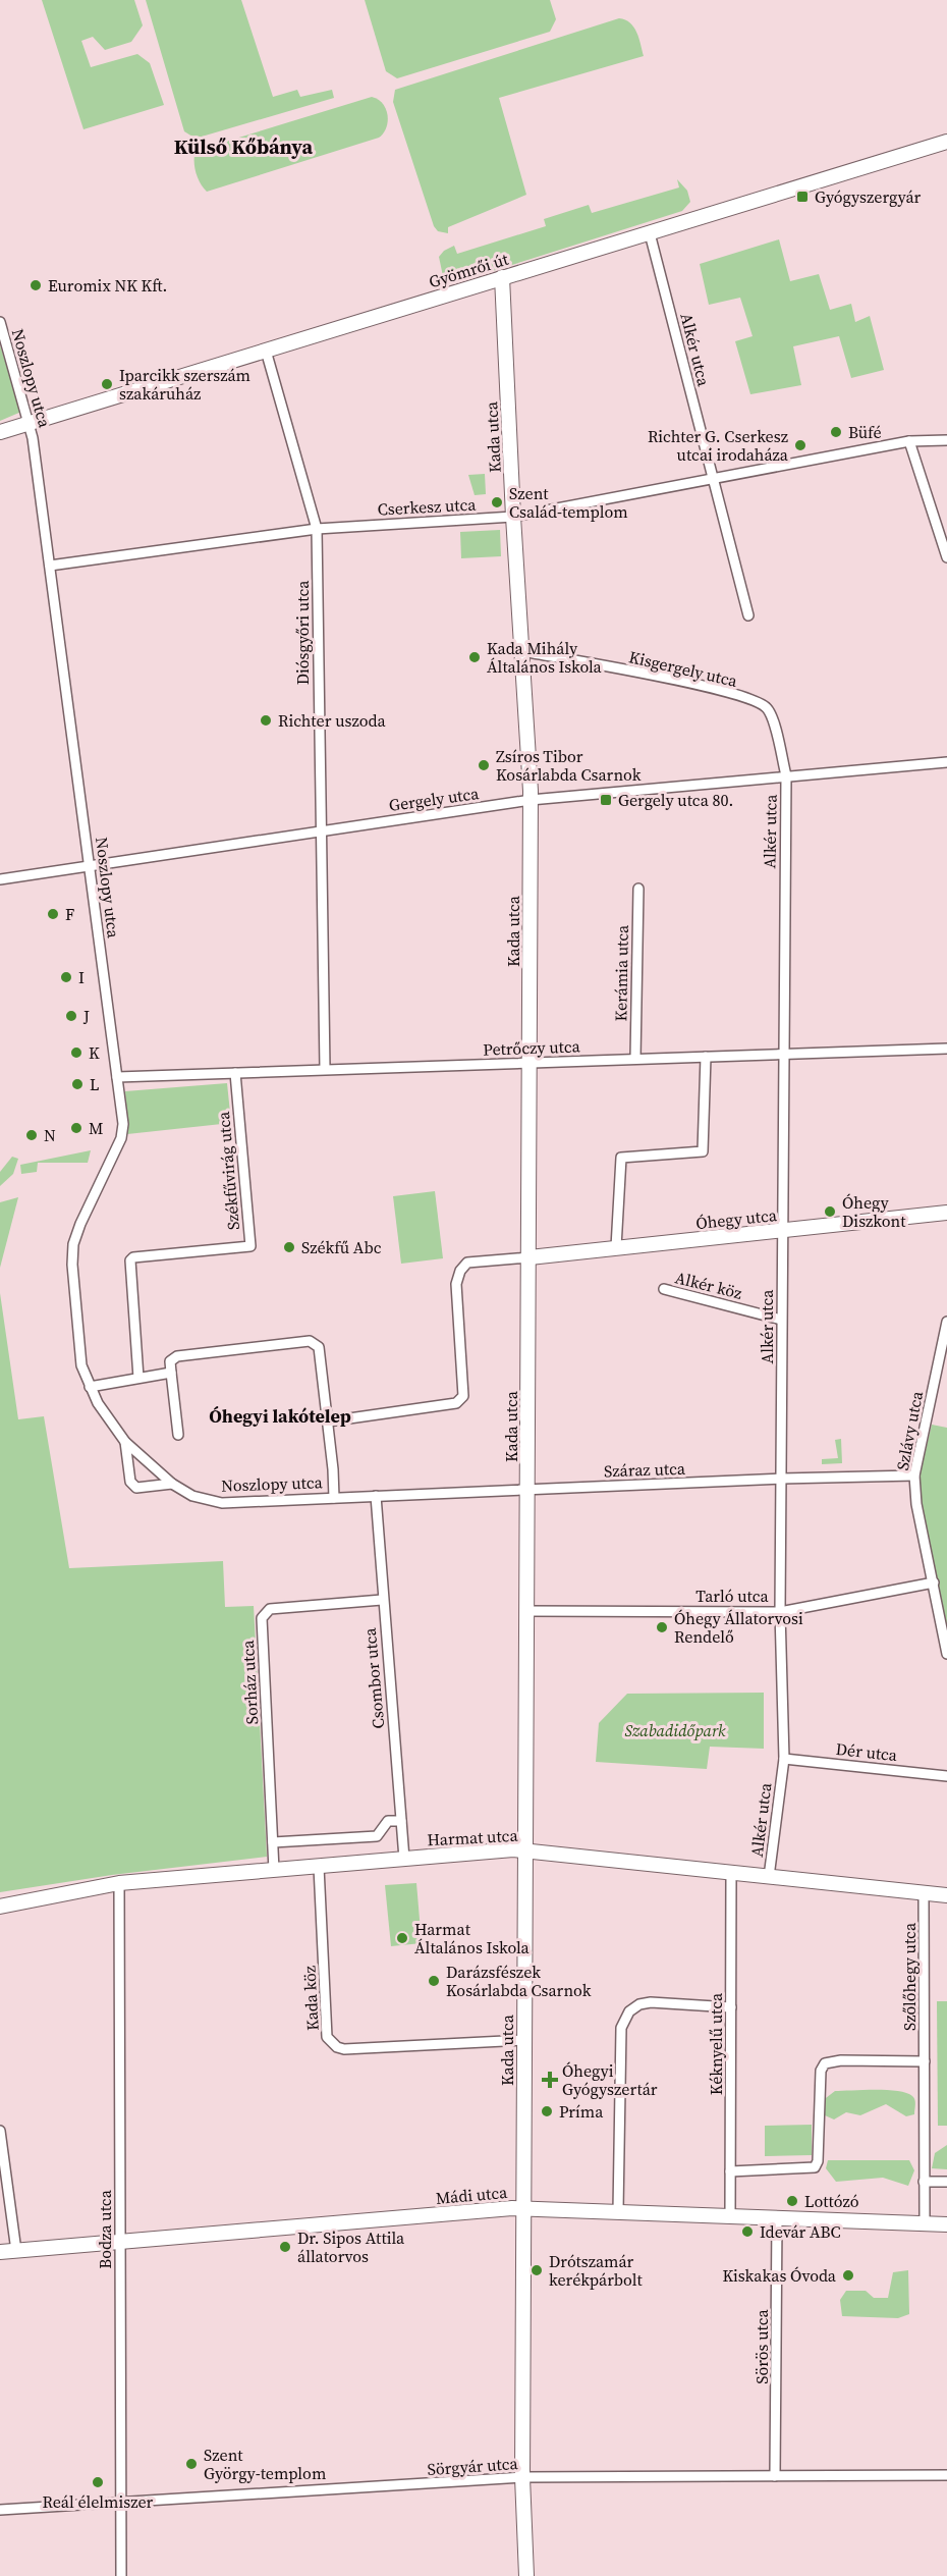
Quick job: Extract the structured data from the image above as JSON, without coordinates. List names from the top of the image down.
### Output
{
  "streets": {
    "street": [
      "Gyömrői út",
      "Alkér utca",
      "Noszlopy utca",
      "Kada utca",
      "Cserkesz utca",
      "Diósgyőri utca",
      "Kisgergely utca",
      "Gergely utca",
      "Kerámia utca",
      "Petrőczy utca",
      "Székfűvirág utca",
      "Óhegy utca",
      "Alkér köz",
      "Szlávy utca",
      "Száraz utca",
      "Tarló utca",
      "Csombor utca",
      "Sorház utca",
      "Dér utca",
      "Harmat utca",
      "Szőlőhegy utca",
      "Kada köz",
      "Kéknyelű utca",
      "Mádi utca",
      "Bodza utca",
      "Sörös utca",
      "Sörgyár utca"
    ]
  },
  "crossings": [
    ["Gyömrői út", "Alkér utca"],
    ["Gyömrői út", "Noszlopy utca"],
    ["Gyömrői út", "Kada utca"],
    ["Gyömrői út", "Diósgyőri utca"],
    ["Alkér utca", "Cserkesz utca"],
    ["Alkér utca", "Kisgergely utca"],
    ["Alkér utca", "Gergely utca"],
    ["Alkér utca", "Petrőczy utca"],
    ["Alkér utca", "Óhegy utca"],
    ["Alkér utca", "Alkér köz"],
    ["Alkér utca", "Száraz utca"],
    ["Alkér utca", "Tarló utca"],
    ["Alkér utca", "Dér utca"],
    ["Alkér utca", "Harmat utca"],
    ["Noszlopy utca", "Cserkesz utca"],
    ["Noszlopy utca", "Gergely utca"],
    ["Noszlopy utca", "Petrőczy utca"],
    ["Noszlopy utca", "Száraz utca"],
    ["Noszlopy utca", "Csombor utca"],
    ["Kada utca", "Cserkesz utca"],
    ["Kada utca", "Kisgergely utca"],
    ["Kada utca", "Gergely utca"],
    ["Kada utca", "Petrőczy utca"],
    ["Kada utca", "Óhegy utca"],
    ["Kada utca", "Száraz utca"],
    ["Kada utca", "Tarló utca"],
    ["Kada utca", "Harmat utca"],
    ["Kada utca", "Kada köz"],
    ["Kada utca", "Mádi utca"],
    ["Kada utca", "Sörgyár utca"],
    ["Cserkesz utca", "Diósgyőri utca"],
    ["Diósgyőri utca", "Gergely utca"],
    ["Diósgyőri utca", "Petrőczy utca"],
    ["Kisgergely utca", "Gergely utca"],
    ["Kerámia utca", "Petrőczy utca"],
    ["Petrőczy utca", "Székfűvirág utca"],
    ["Szlávy utca", "Száraz utca"],
    ["Szlávy utca", "Tarló utca"],
    ["Száraz utca", "Csombor utca"],
    ["Csombor utca", "Sorház utca"],
    ["Csombor utca", "Harmat utca"],
    ["Sorház utca", "Harmat utca"],
    ["Harmat utca", "Szőlőhegy utca"],
    ["Harmat utca", "Kada köz"],
    ["Harmat utca", "Kéknyelű utca"],
    ["Harmat utca", "Bodza utca"],
    ["Szőlőhegy utca", "Mádi utca"],
    ["Kéknyelű utca", "Mádi utca"],
    ["Mádi utca", "Bodza utca"],
    ["Mádi utca", "Sörös utca"],
    ["Bodza utca", "Sörgyár utca"],
    ["Sörös utca", "Sörgyár utca"]
  ],
  "districts": ["Külső Kőbánya", "Óhegyi lakótelep"],
  "parks": ["Szabadidőpark"],
  "places": {
    "transit": ["Gyógyszergyár", "Gergely utca 80."],
    "other": [
      "Euromix NK Kft.",
      "Iparcikk szerszám szakáruház",
      "Büfé",
      "Richter G. Cserkesz utcai irodaháza",
      "Szent Család-templom",
      "Kada Mihály Általános Iskola",
      "Richter uszoda",
      "Zsíros Tibor Kosárlabda Csarnok",
      "F",
      "I",
      "J",
      "K",
      "L",
      "M",
      "N",
      "Óhegy Diszkont",
      "Székfű Abc",
      "Óhegy Állatorvosi Rendelő",
      "Harmat Általános Iskola",
      "Darázsfészek Kosárlabda Csarnok",
      "Príma",
      "Lottózó",
      "Idevár ABC",
      "Dr. Sipos Attila állatorvos",
      "Drótszamár kerékpárbolt",
      "Kiskakas Óvoda",
      "Szent György-templom",
      "Reál élelmiszer"
    ],
    "health": ["Óhegyi Gyógyszertár"]
  }
}
